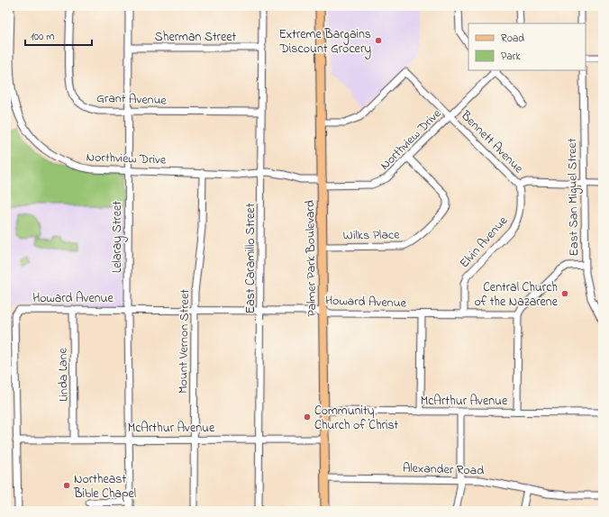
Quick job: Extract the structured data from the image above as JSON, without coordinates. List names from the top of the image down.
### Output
{
  "streets": {
    "main road": ["Palmer Park Boulevard"],
    "street": [
      "Sherman Street",
      "Grant Avenue",
      "Northview Drive",
      "Bennett Avenue",
      "East San Miguel Street",
      "Wilks Place",
      "Lelaray Street",
      "Elvin Avenue",
      "East Caramillo Street",
      "Howard Avenue",
      "Mount Vernon Street",
      "Linda Lane",
      "McArthur Avenue",
      "Alexander Road"
    ]
  },
  "crossings": [
    ["Sherman Street", "Lelaray Street"],
    ["Sherman Street", "East Caramillo Street"],
    ["Grant Avenue", "Lelaray Street"],
    ["Grant Avenue", "East Caramillo Street"],
    ["Northview Drive", "Bennett Avenue"],
    ["Northview Drive", "Wilks Place"],
    ["Northview Drive", "Lelaray Street"],
    ["Northview Drive", "East Caramillo Street"],
    ["Northview Drive", "Palmer Park Boulevard"],
    ["Northview Drive", "Mount Vernon Street"],
    ["Bennett Avenue", "East San Miguel Street"],
    ["Bennett Avenue", "Elvin Avenue"],
    ["Bennett Avenue", "Palmer Park Boulevard"],
    ["Wilks Place", "Palmer Park Boulevard"],
    ["Lelaray Street", "Howard Avenue"],
    ["Lelaray Street", "McArthur Avenue"],
    ["Elvin Avenue", "Howard Avenue"],
    ["East Caramillo Street", "Howard Avenue"],
    ["East Caramillo Street", "McArthur Avenue"],
    ["Palmer Park Boulevard", "Howard Avenue"],
    ["Palmer Park Boulevard", "McArthur Avenue"],
    ["Palmer Park Boulevard", "Alexander Road"],
    ["Howard Avenue", "Mount Vernon Street"],
    ["Howard Avenue", "Linda Lane"],
    ["Howard Avenue", "McArthur Avenue"],
    ["Mount Vernon Street", "McArthur Avenue"],
    ["Linda Lane", "McArthur Avenue"]
  ],
  "places": [
    "Extreme Bargains Discount Grocery",
    "Central Church of the Nazarene",
    "Community Church of Christ",
    "Northeast Bible Chapel"
  ],
  "legend": ["Road", "Park"],
  "scale_bar": "100 m"
}
